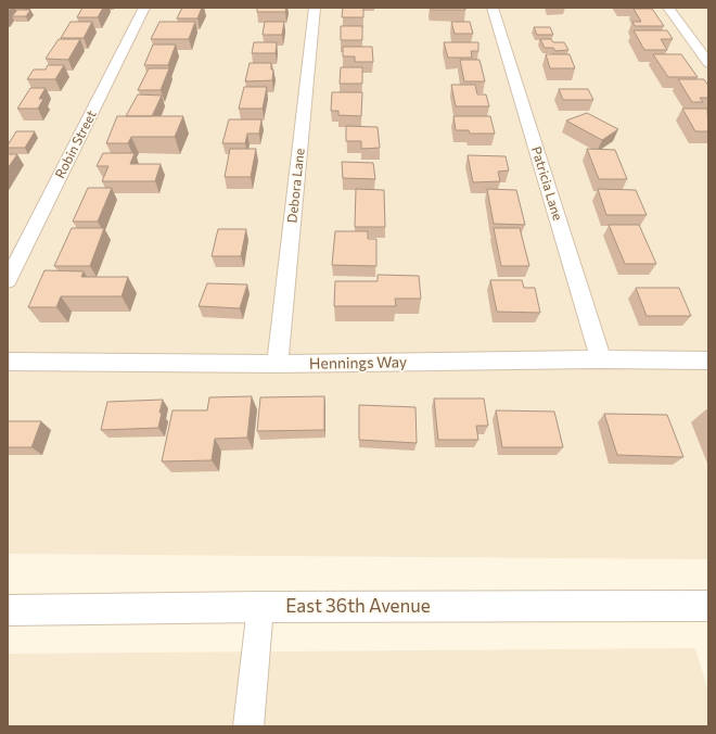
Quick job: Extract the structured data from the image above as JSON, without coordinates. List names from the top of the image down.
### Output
{
  "streets": {
    "street": [
      "Robin Street",
      "Patricia Lane",
      "Debora Lane",
      "Hennings Way",
      "East 36th Avenue"
    ]
  },
  "crossings": [
    ["Patricia Lane", "Hennings Way"],
    ["Debora Lane", "Hennings Way"]
  ]
}
